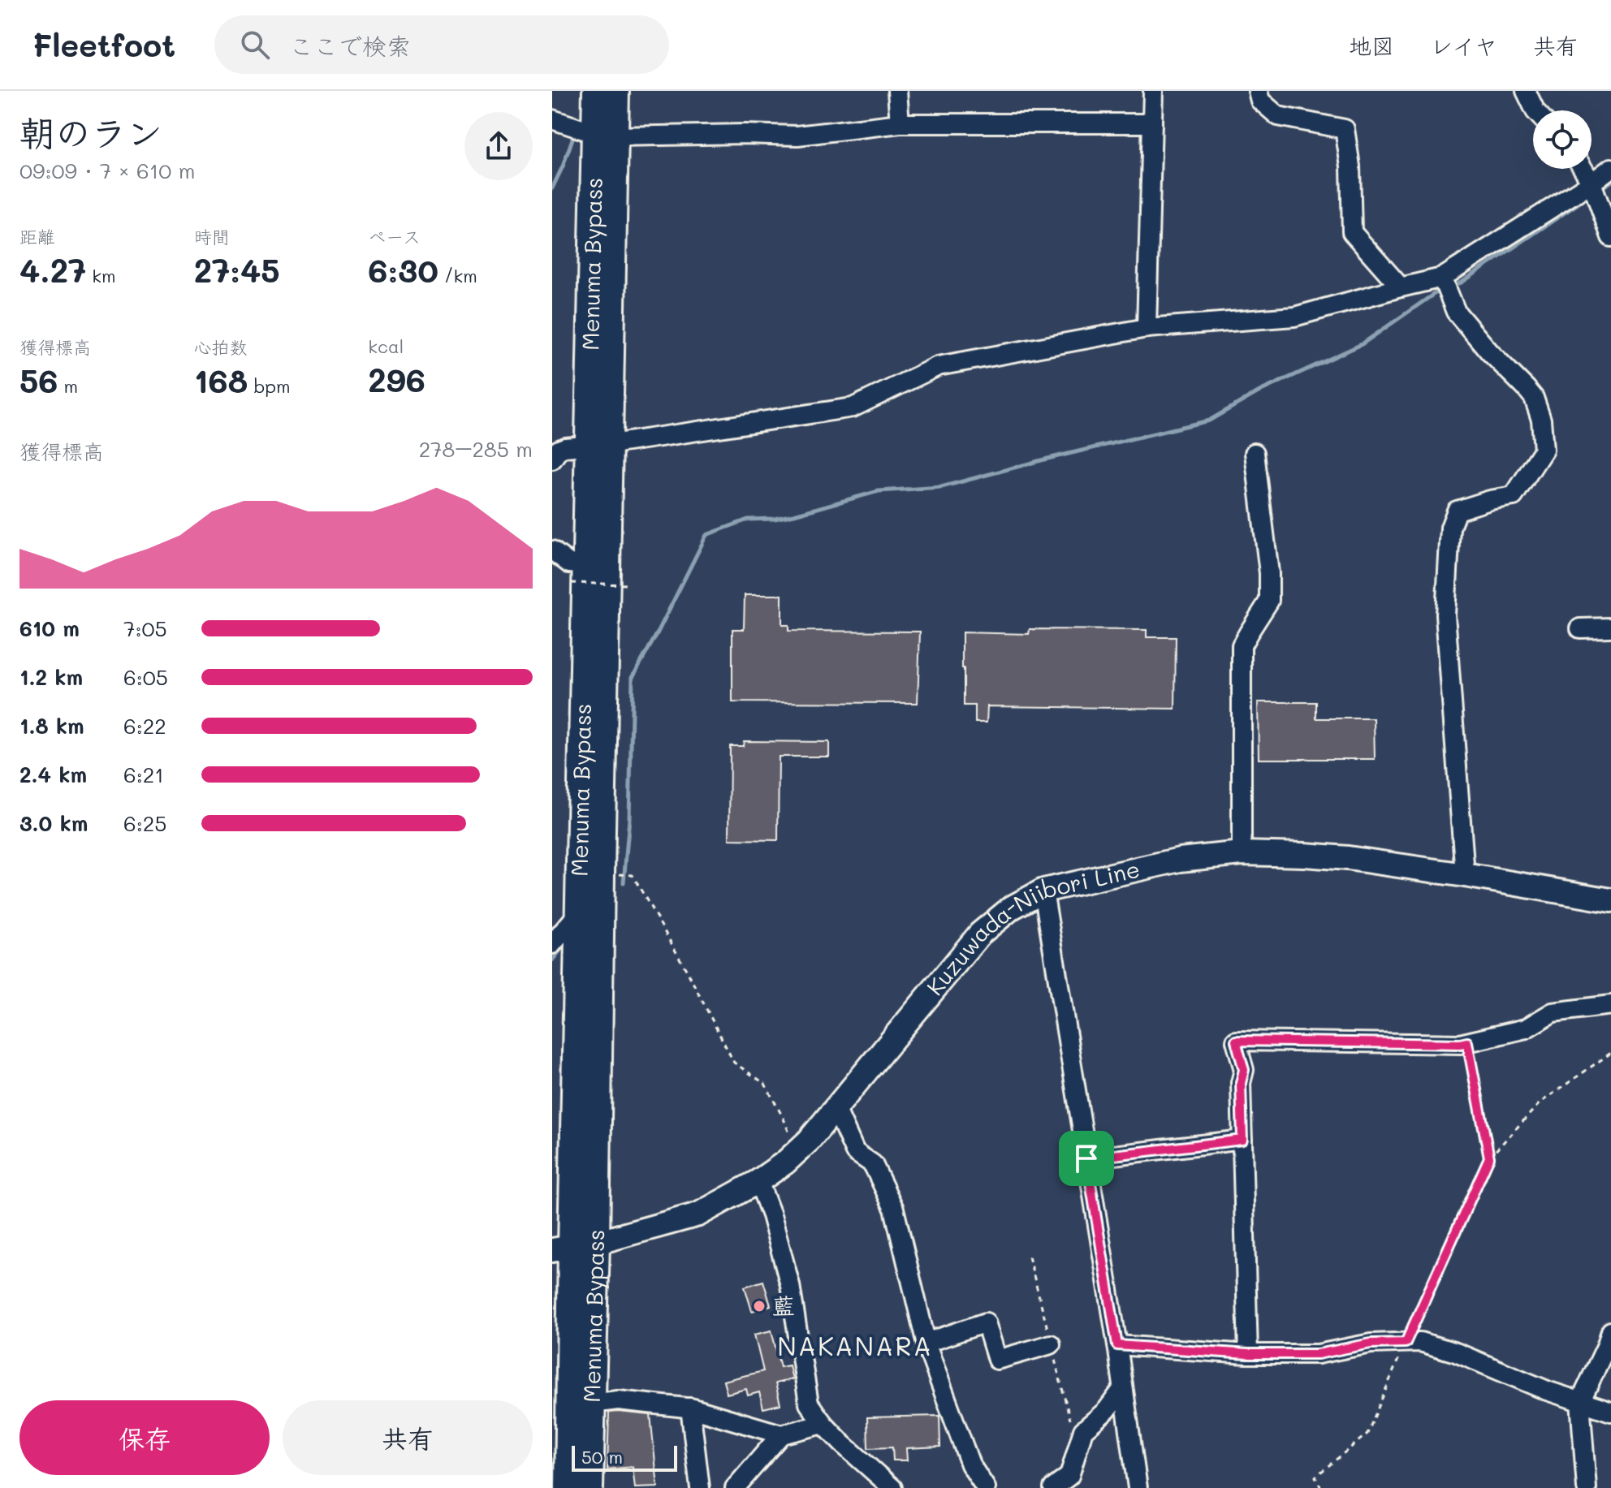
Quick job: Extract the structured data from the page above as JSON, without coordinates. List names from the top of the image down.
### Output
{
  "streets": {
    "highway": ["Menuma Bypass"],
    "main road": ["Kuzuwada-Niibori Line"]
  },
  "crossings": [
    ["Menuma Bypass", "Kuzuwada-Niibori Line"]
  ],
  "districts": ["NAKANARA"],
  "places": ["藍"],
  "scale_bar": "50 m",
  "page": {
    "header": "Fleetfoot",
    "search": "ここで検索",
    "nav": ["地図", "レイヤ", "共有"],
    "heading": ["朝のラン", "09:09 · 7 × 610 m"],
    "stats": [
      ["距離", "4.27 km"],
      ["時間", "27:45"],
      ["ペース", "6:30 /km"],
      ["獲得標高", "56 m"],
      ["心拍数", "168 bpm"],
      ["kcal", "296"]
    ],
    "chart": ["獲得標高", "278–285 m"],
    "list": [
      {
        "name": "610 m",
        "note": "7:05"
      },
      {
        "name": "1.2 km",
        "note": "6:05"
      },
      {
        "name": "1.8 km",
        "note": "6:22"
      },
      {
        "name": "2.4 km",
        "note": "6:21"
      },
      {
        "name": "3.0 km",
        "note": "6:25"
      }
    ],
    "buttons": ["保存", "共有"],
    "scale": "50 m"
  }
}
